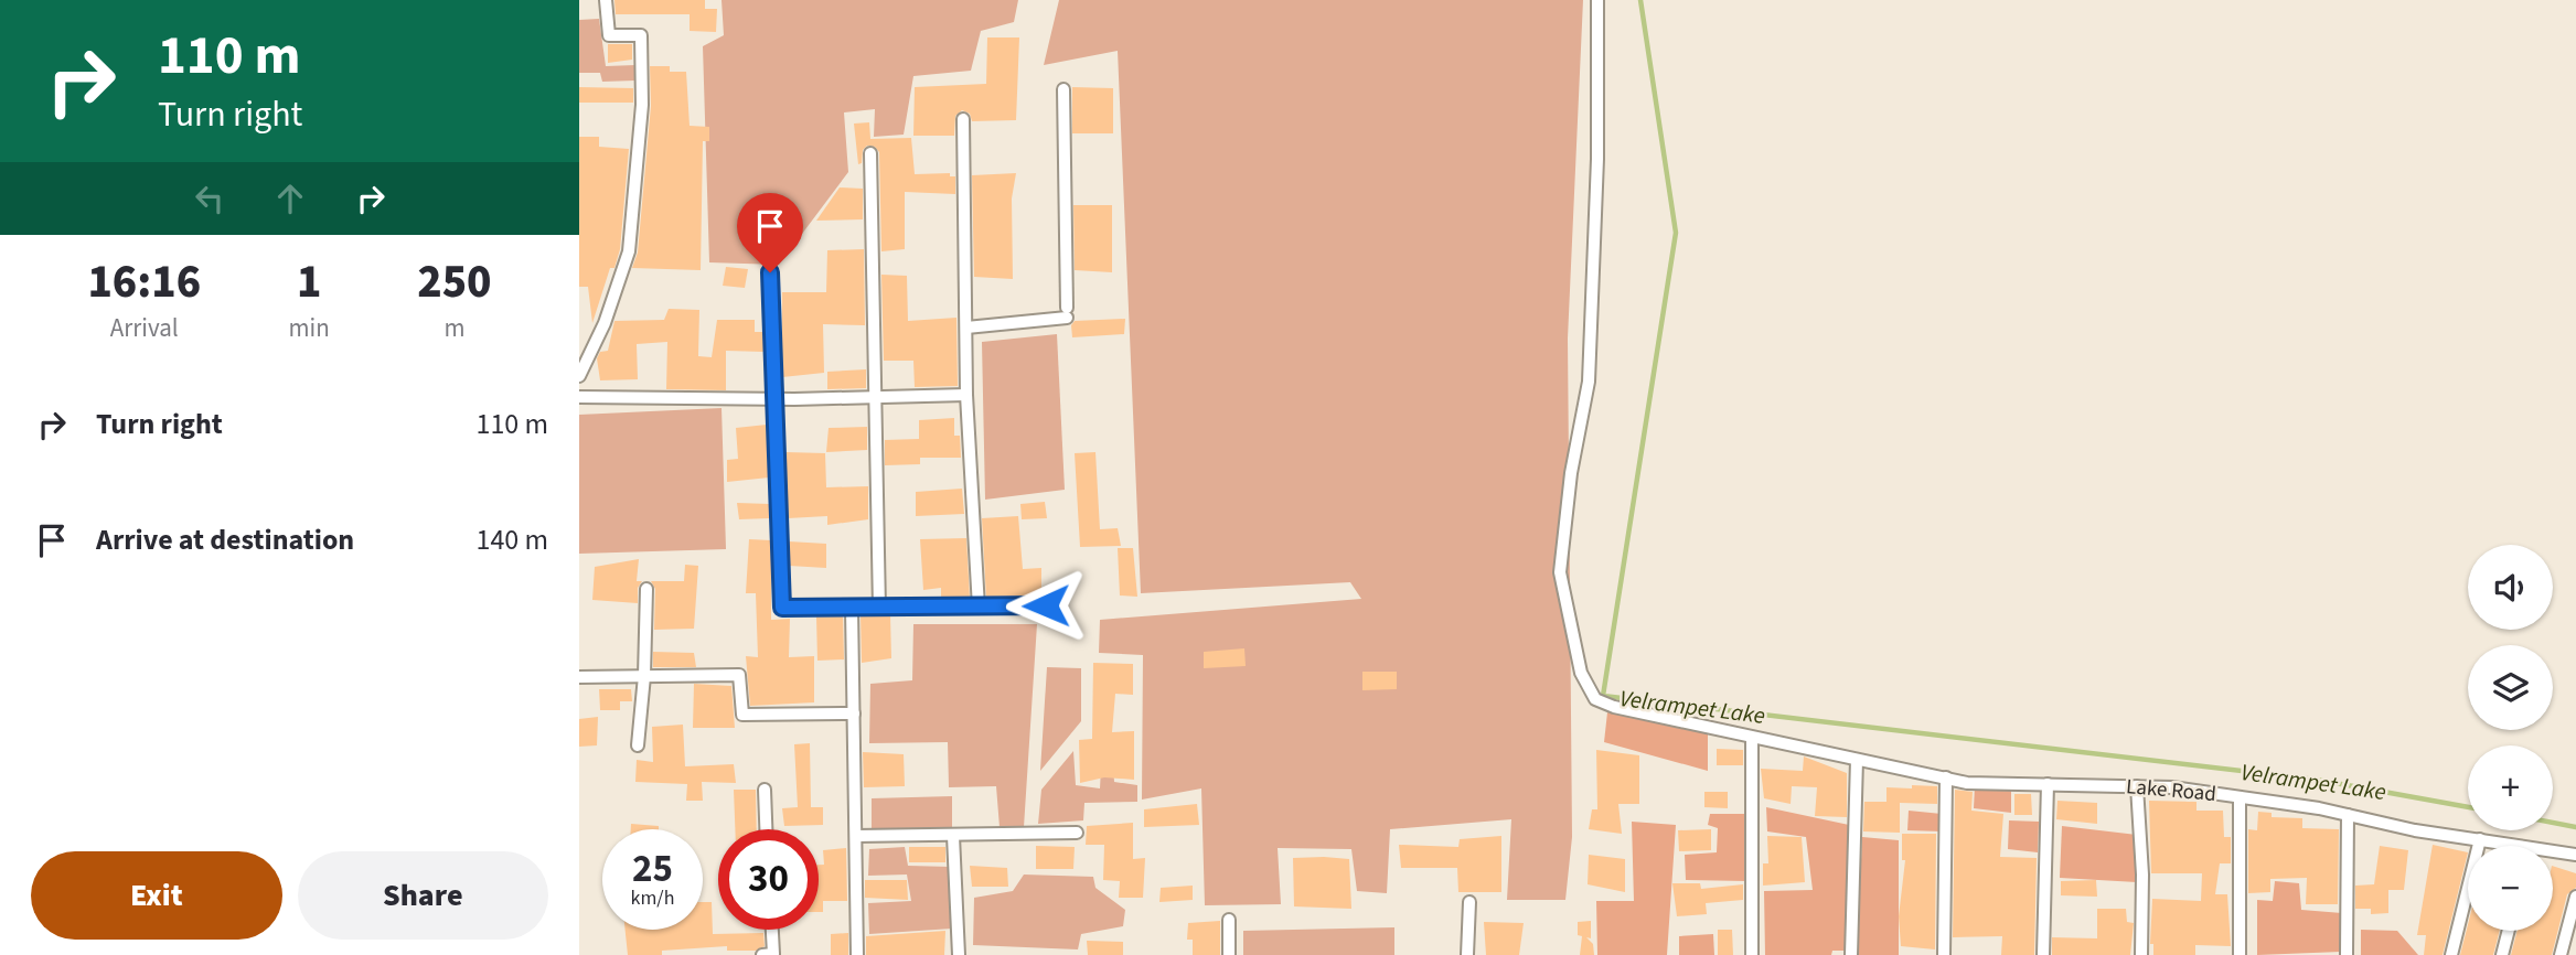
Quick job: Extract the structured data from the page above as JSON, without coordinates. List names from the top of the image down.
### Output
{
  "streets": {
    "street": ["Lake Road"]
  },
  "water": ["Velrampet Lake"],
  "page": {
    "turn": ["110 m", "Turn right"],
    "eta": [
      "16:16",
      "Arrival",
      "1",
      "min",
      "250",
      "m"
    ],
    "list": [
      {
        "name": "Turn right",
        "value": "110 m"
      },
      {
        "name": "Arrive at destination",
        "value": "140 m"
      }
    ],
    "map_buttons": ["+", "−"],
    "speed": "25 km/h",
    "limit": "30",
    "buttons": ["Exit", "Share"]
  }
}
